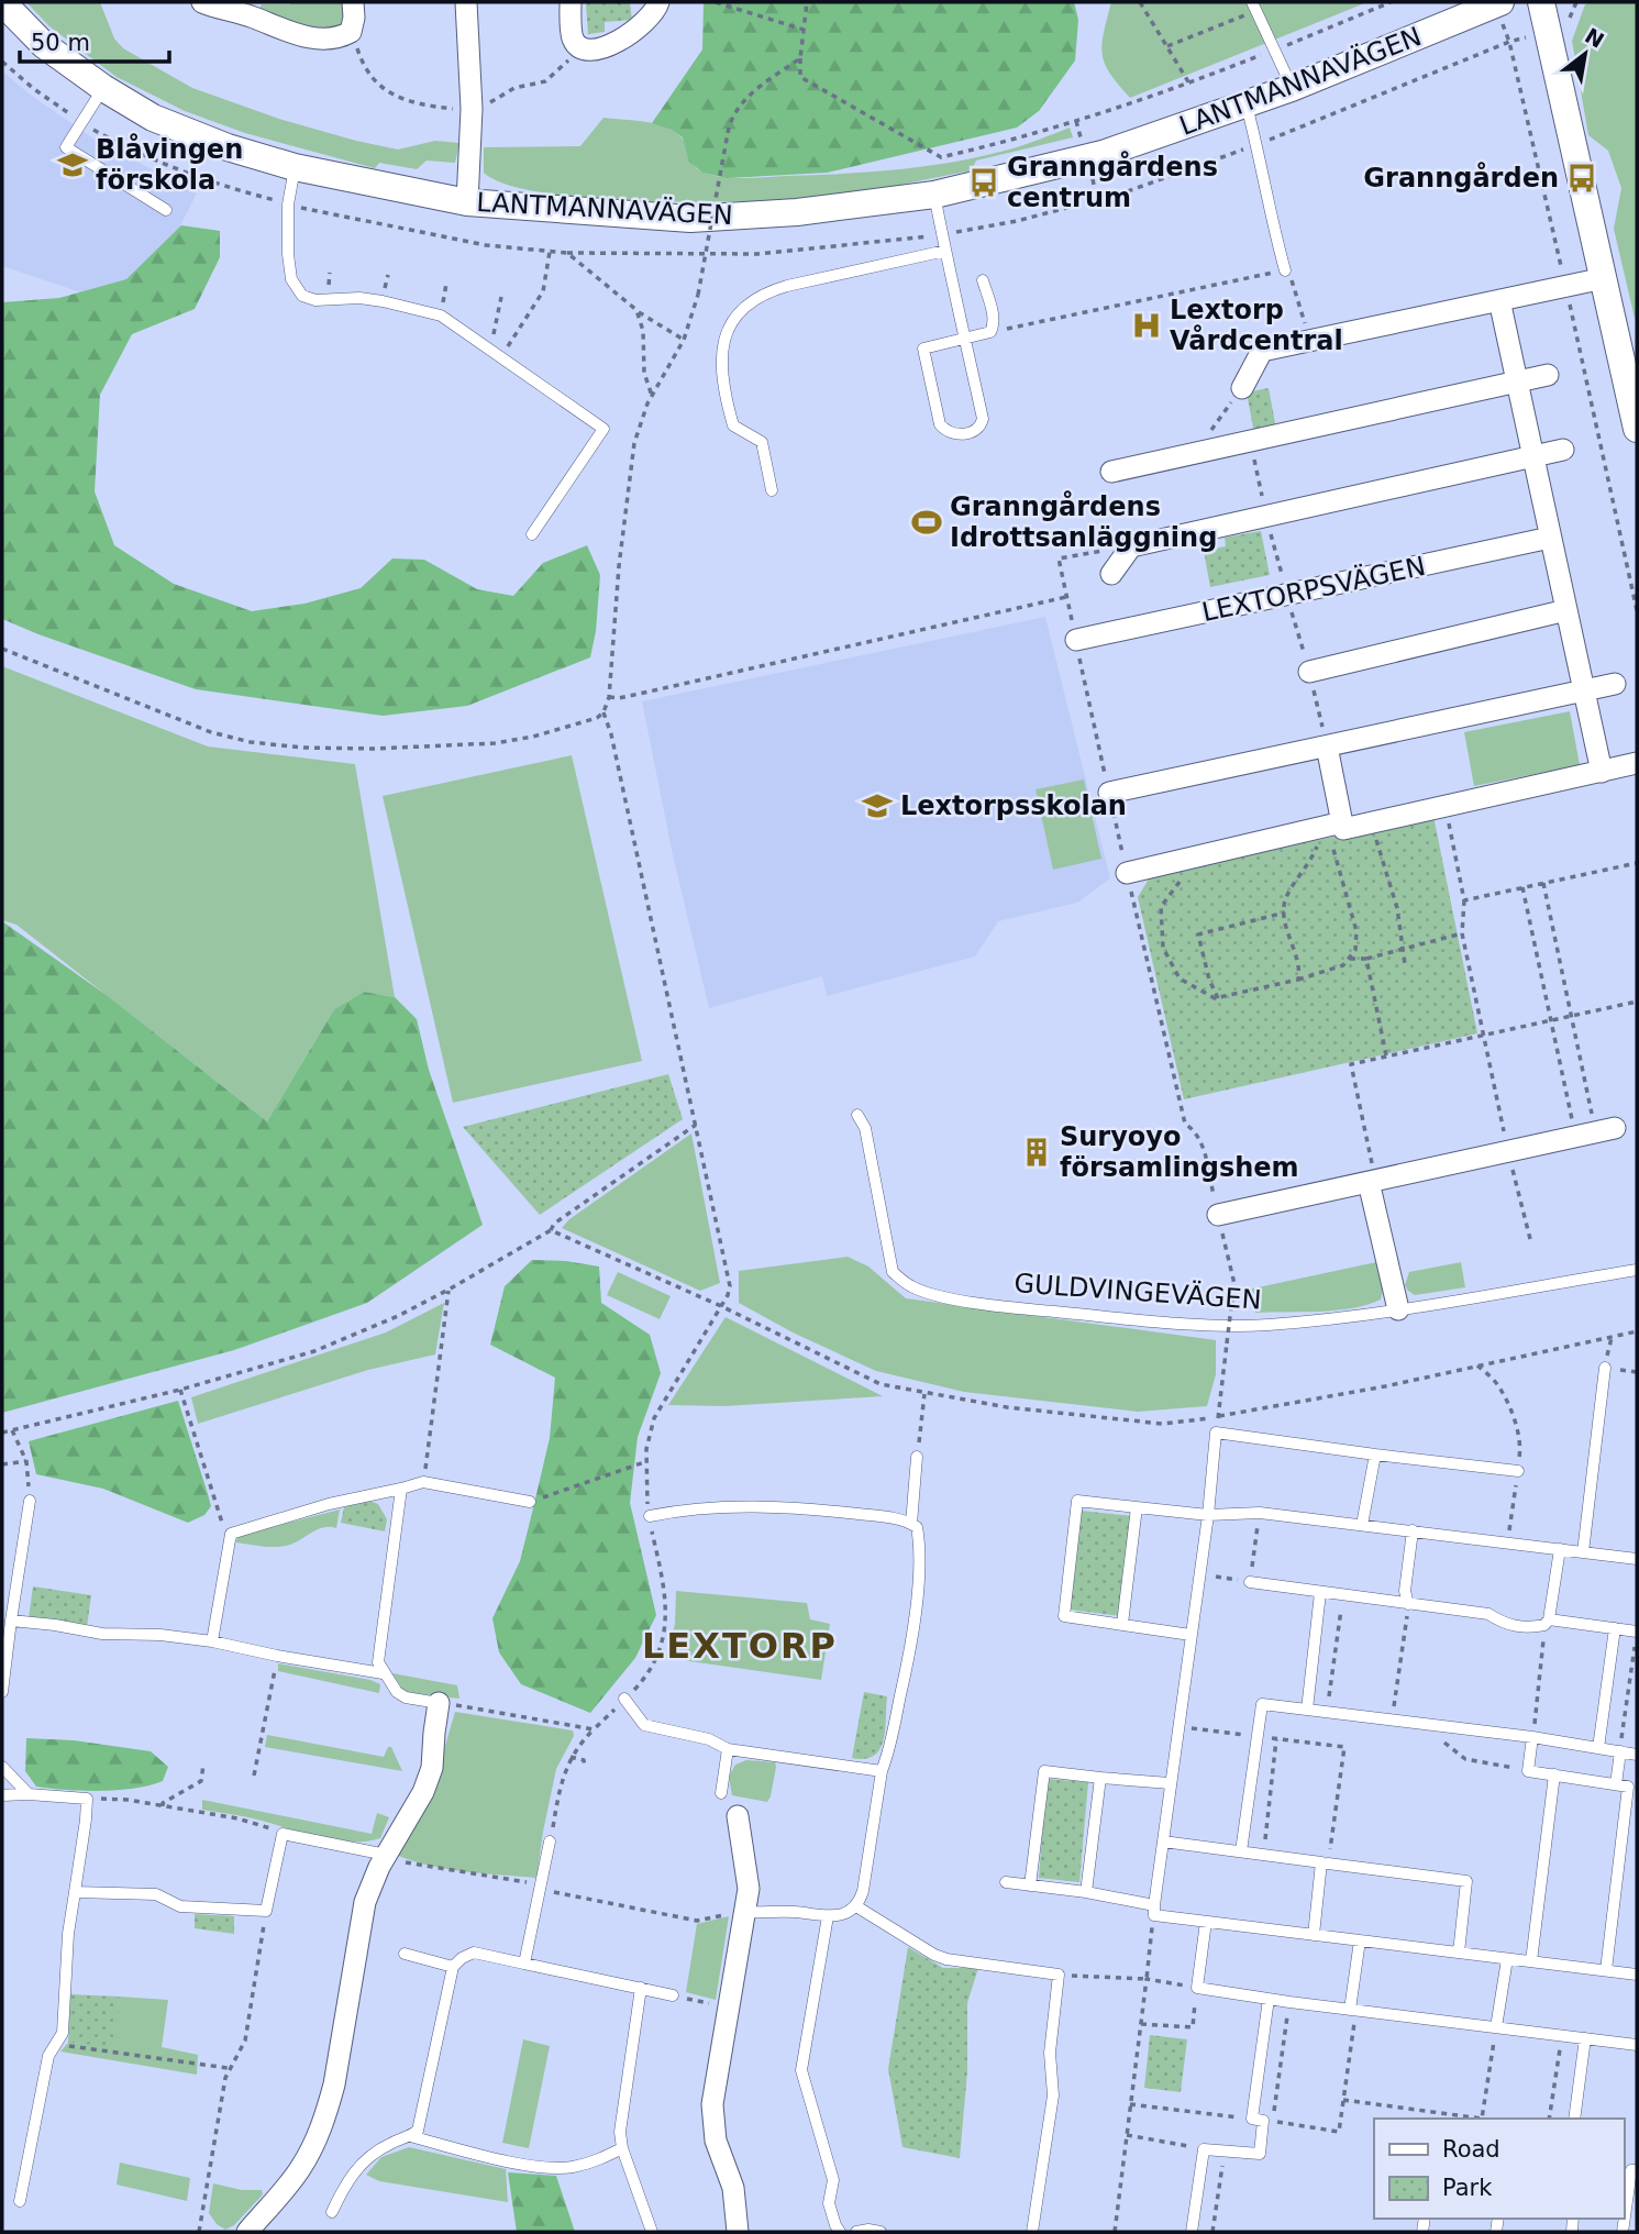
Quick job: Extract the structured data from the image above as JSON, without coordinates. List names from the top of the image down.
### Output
{
  "streets": {
    "street": ["LANTMANNAVÄGEN", "LEXTORPSVÄGEN"],
    "lane": ["GULDVINGEVÄGEN"]
  },
  "districts": ["LEXTORP"],
  "places": {
    "school or university": ["Blåvingen förskola", "Lextorpsskolan"],
    "bus stop": ["Granngården", "Granngårdens centrum"],
    "hospital": ["Lextorp Vårdcentral"],
    "sports": ["Granngårdens Idrottsanläggning"],
    "building": ["Suryoyo församlingshem"]
  },
  "legend": ["Road", "Park"],
  "scale_bar": "50 m",
  "north": "top right"
}
